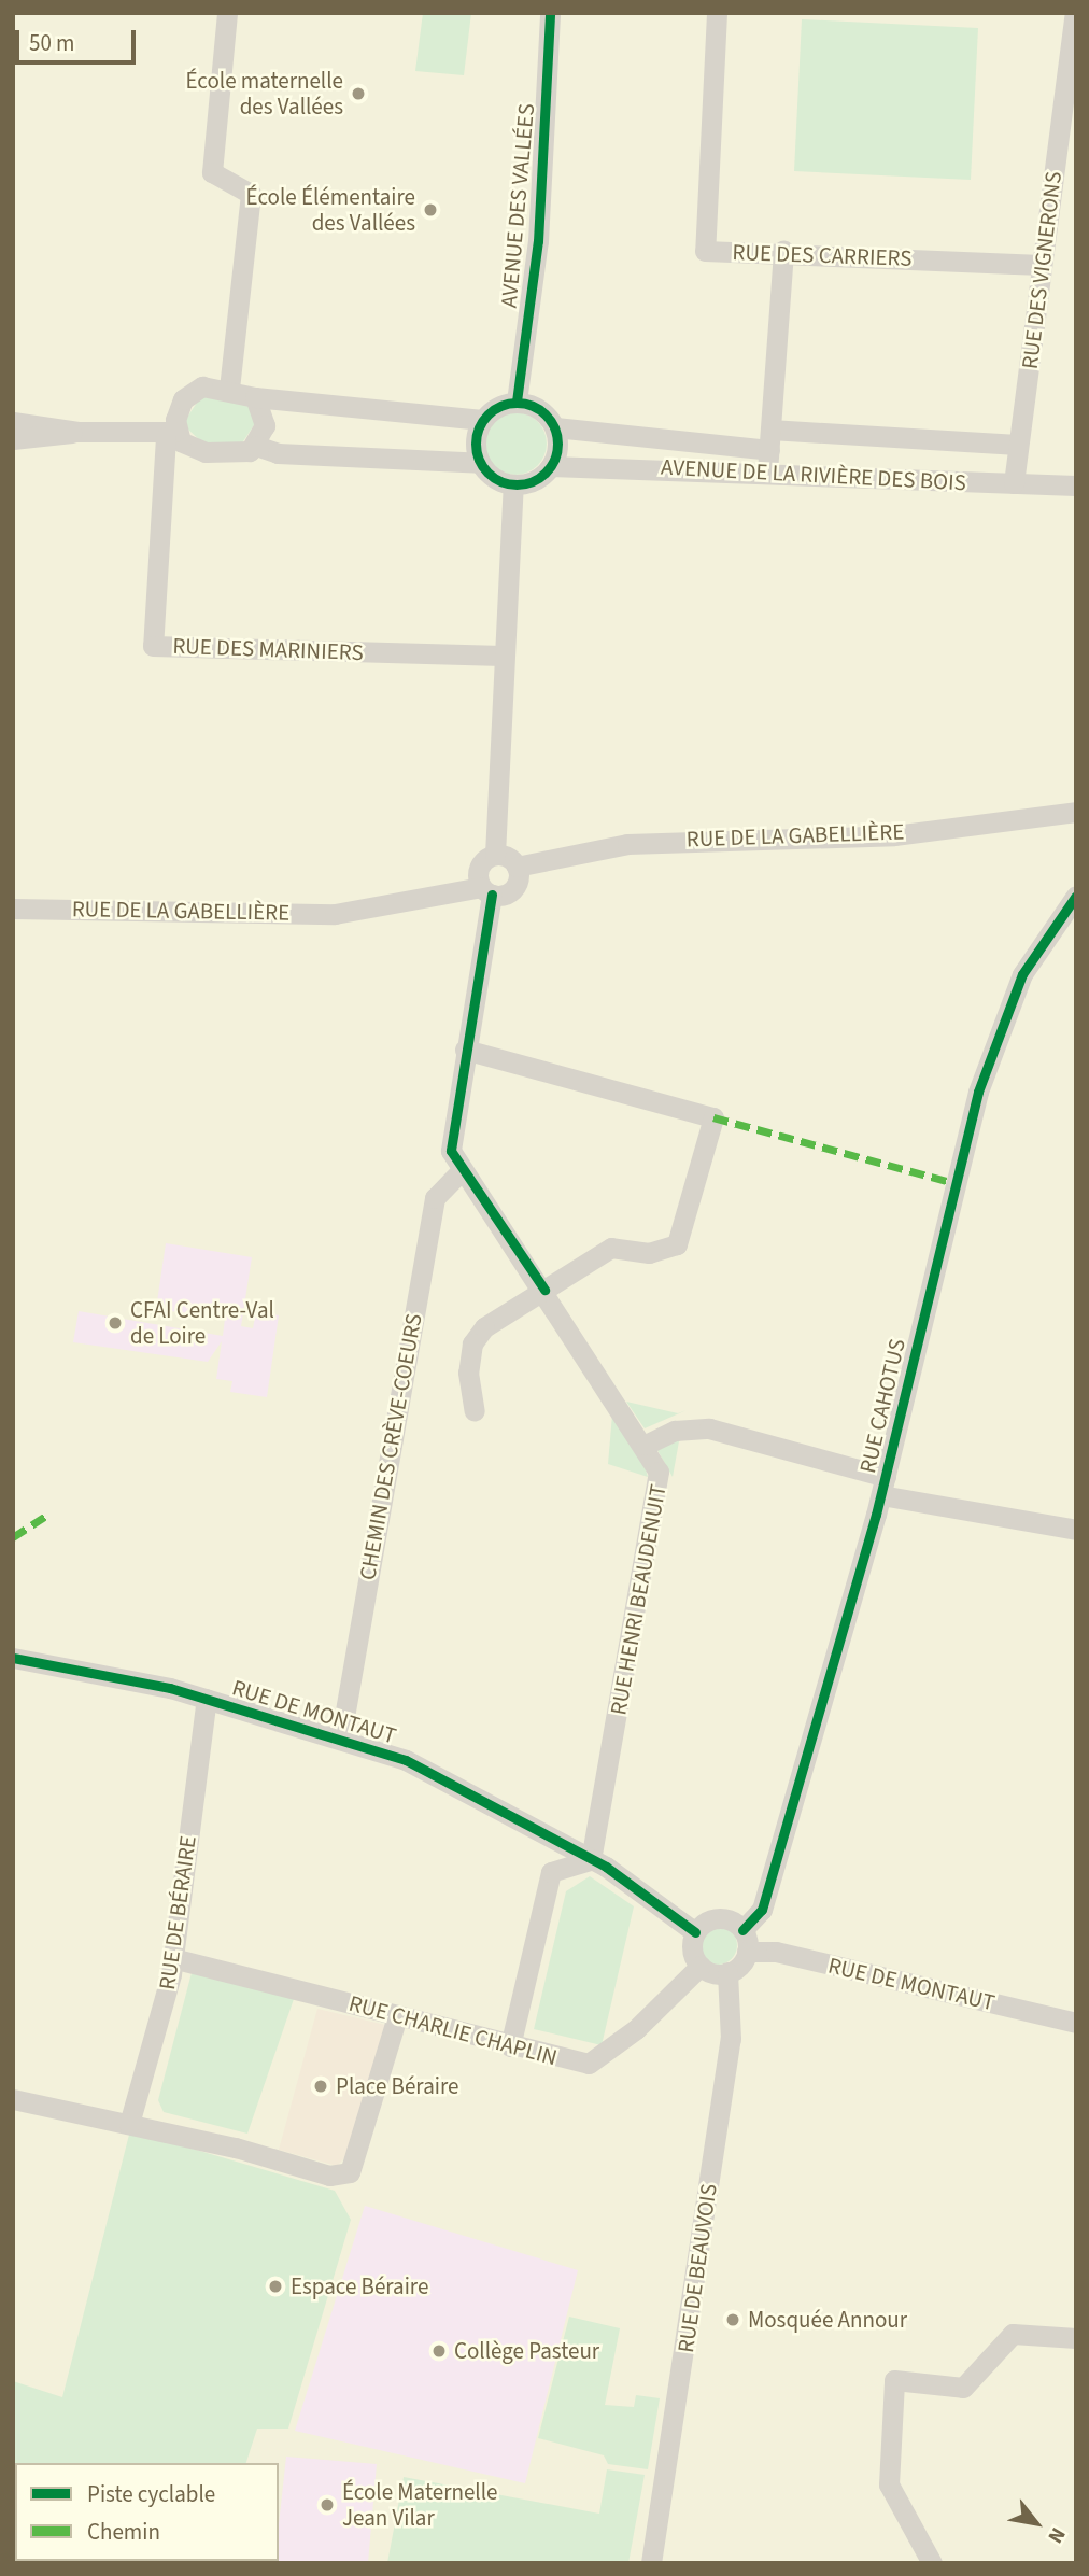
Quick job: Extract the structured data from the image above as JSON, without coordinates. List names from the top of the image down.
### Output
{
  "streets": {
    "street": [
      "AVENUE DES VALLÉES",
      "RUE DES CARRIERS",
      "RUE DES VIGNERONS",
      "AVENUE DE LA RIVIÈRE DES BOIS",
      "RUE DES MARINIERS",
      "RUE DE LA GABELLIÈRE",
      "RUE CAHOTUS",
      "CHEMIN DES CRÈVE-COEURS",
      "RUE HENRI BEAUDENUIT",
      "RUE DE MONTAUT",
      "RUE DE BÉRAIRE",
      "RUE CHARLIE CHAPLIN",
      "RUE DE BEAUVOIS"
    ]
  },
  "crossings": [
    ["AVENUE DES VALLÉES", "AVENUE DE LA RIVIÈRE DES BOIS"],
    ["RUE DES CARRIERS", "RUE DES VIGNERONS"],
    ["RUE DES VIGNERONS", "AVENUE DE LA RIVIÈRE DES BOIS"],
    ["RUE DE LA GABELLIÈRE", "RUE HENRI BEAUDENUIT"],
    ["RUE CAHOTUS", "RUE DE MONTAUT"],
    ["RUE CAHOTUS", "RUE CHARLIE CHAPLIN"],
    ["RUE CAHOTUS", "RUE DE BEAUVOIS"],
    ["CHEMIN DES CRÈVE-COEURS", "RUE HENRI BEAUDENUIT"],
    ["CHEMIN DES CRÈVE-COEURS", "RUE DE MONTAUT"],
    ["RUE HENRI BEAUDENUIT", "RUE DE MONTAUT"],
    ["RUE DE MONTAUT", "RUE DE BÉRAIRE"],
    ["RUE DE MONTAUT", "RUE CHARLIE CHAPLIN"],
    ["RUE DE MONTAUT", "RUE DE BEAUVOIS"],
    ["RUE DE BÉRAIRE", "RUE CHARLIE CHAPLIN"],
    ["RUE CHARLIE CHAPLIN", "RUE DE BEAUVOIS"]
  ],
  "places": [
    "École maternelle des Vallées",
    "École Élémentaire des Vallées",
    "CFAI Centre-Val de Loire",
    "Place Béraire",
    "Espace Béraire",
    "Mosquée Annour",
    "Collège Pasteur",
    "École Maternelle Jean Vilar"
  ],
  "legend": ["Piste cyclable", "Chemin"],
  "scale_bar": "50 m",
  "north": "bottom right"
}
